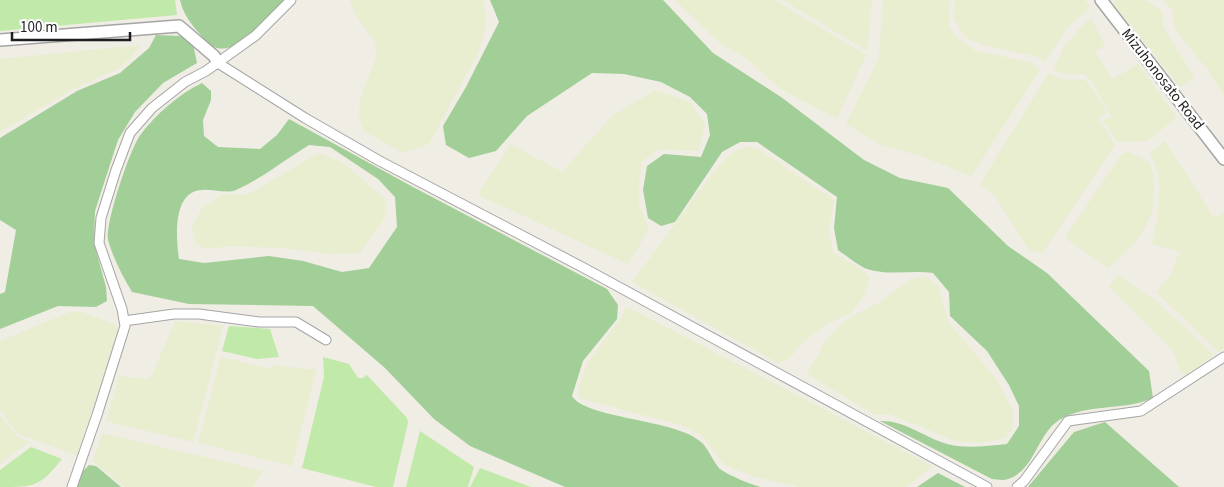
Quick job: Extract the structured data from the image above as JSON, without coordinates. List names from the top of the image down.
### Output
{
  "streets": {
    "street": ["Mizuhonosato Road"]
  },
  "scale_bar": "100 m"
}
